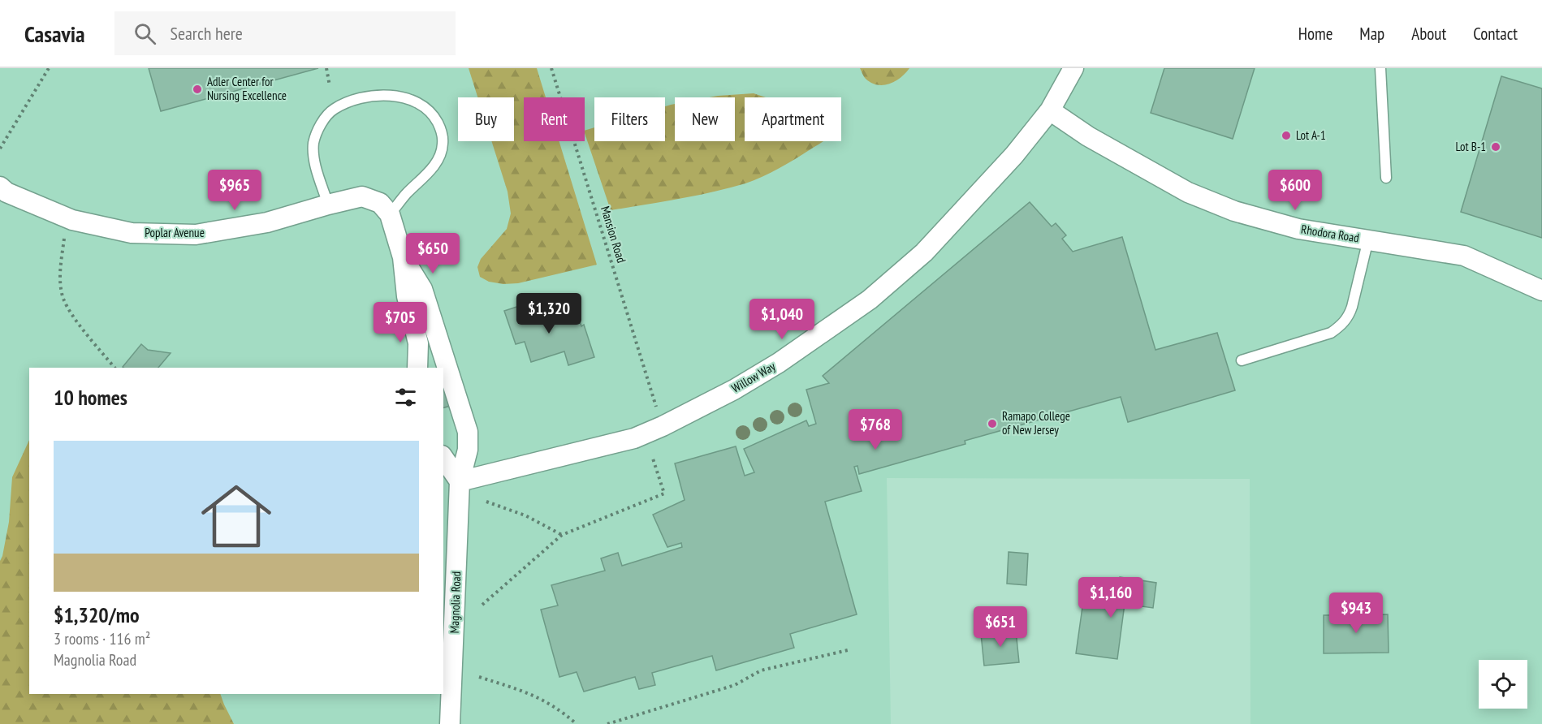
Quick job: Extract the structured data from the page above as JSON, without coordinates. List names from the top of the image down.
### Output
{
  "streets": {
    "street": [
      "Poplar Avenue",
      "Rhodora Road",
      "Willow Way",
      "Magnolia Road"
    ],
    "path": ["Mansion Road"]
  },
  "crossings": [
    ["Rhodora Road", "Willow Way"],
    ["Willow Way", "Magnolia Road"]
  ],
  "places": [
    "Adler Center for Nursing Excellence",
    "Lot A-1",
    "Lot B-1",
    "Ramapo College of New Jersey"
  ],
  "page": {
    "header": "Casavia",
    "search": "Search here",
    "nav": [
      "Home",
      "Map",
      "About",
      "Contact"
    ],
    "chip": [
      "Buy",
      "Rent",
      "Filters",
      "New",
      "Apartment"
    ],
    "price": [
      "$965",
      "$600",
      "$650",
      "$1,320",
      "$1,040",
      "$705",
      "$768",
      "$1,160",
      "$943",
      "$651"
    ],
    "heading": "10 homes",
    "list": [
      {
        "name": "$1,320/mo",
        "note": "3 rooms · 116 m² · Magnolia Road"
      }
    ]
  }
}
